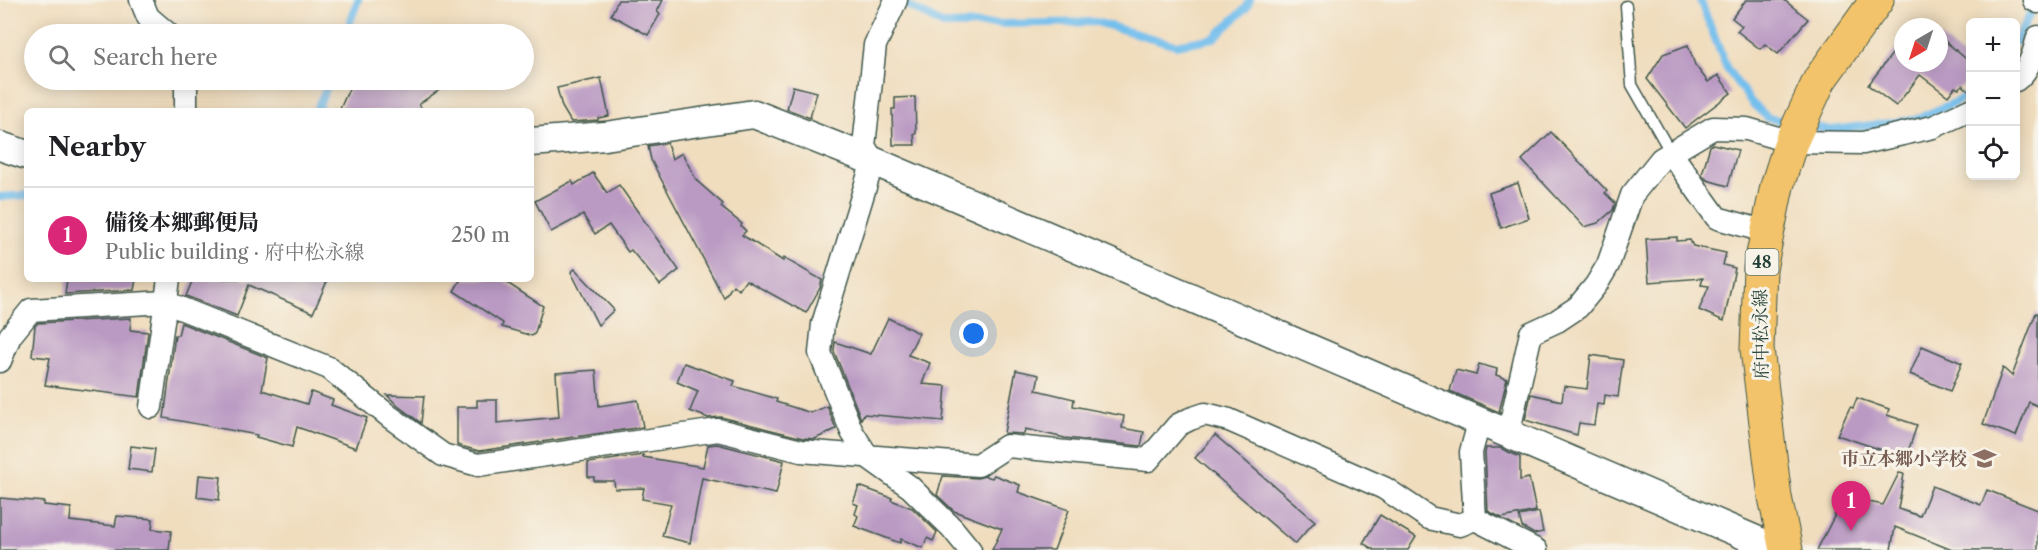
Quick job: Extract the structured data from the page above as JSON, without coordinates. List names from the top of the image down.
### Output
{
  "streets": {
    "main road": ["48", "府中松永線"]
  },
  "places": {
    "school or university": ["市立本郷小学校"]
  },
  "north": "bottom left",
  "page": {
    "map_buttons": ["+", "−"],
    "search": "Search here",
    "heading": "Nearby",
    "list": [
      {
        "mark": "1",
        "name": "備後本郷郵便局",
        "note": "Public building · 府中松永線",
        "value": "250 m"
      }
    ],
    "pins": "1"
  }
}
